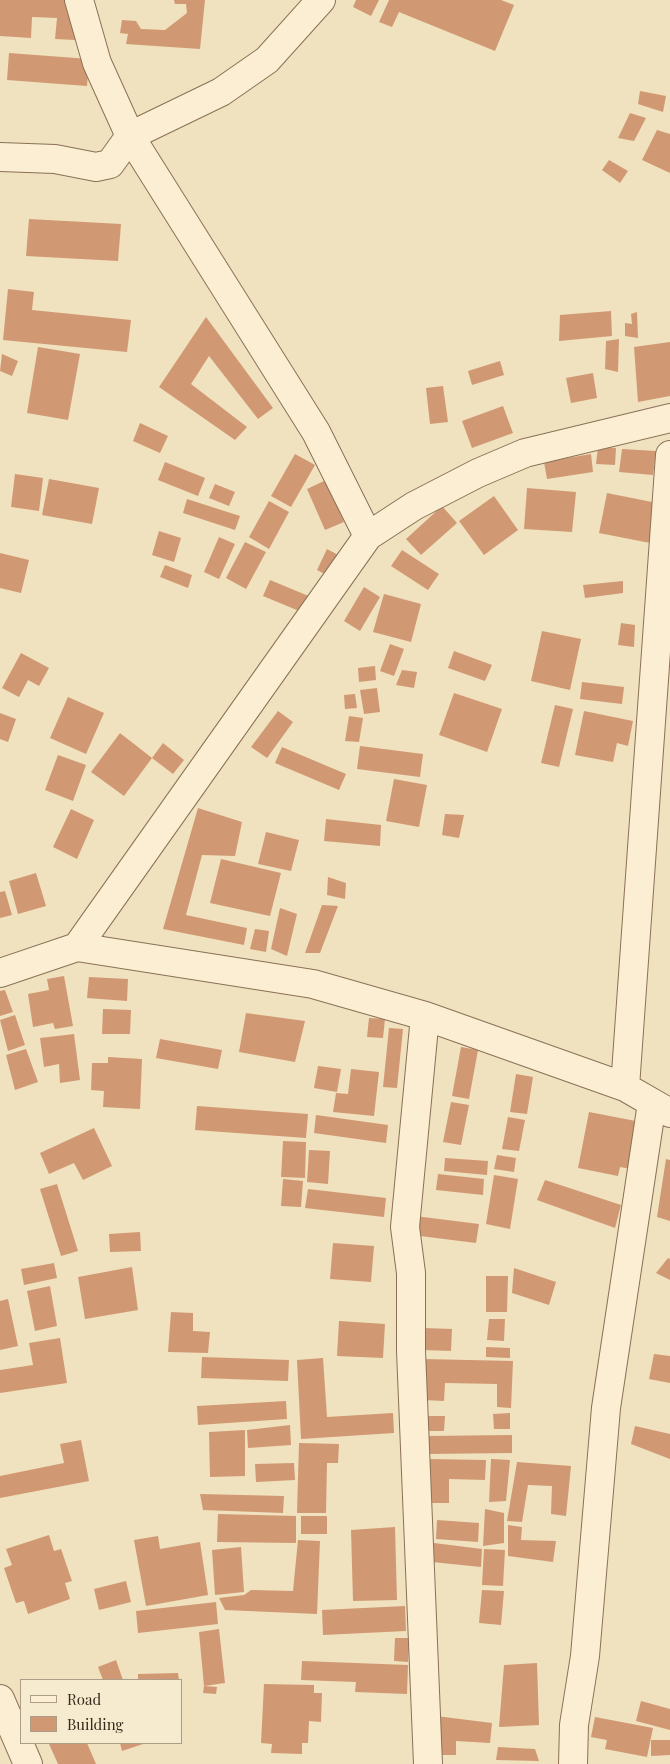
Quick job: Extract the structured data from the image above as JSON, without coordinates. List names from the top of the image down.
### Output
{
  "legend": ["Road", "Building"]
}
